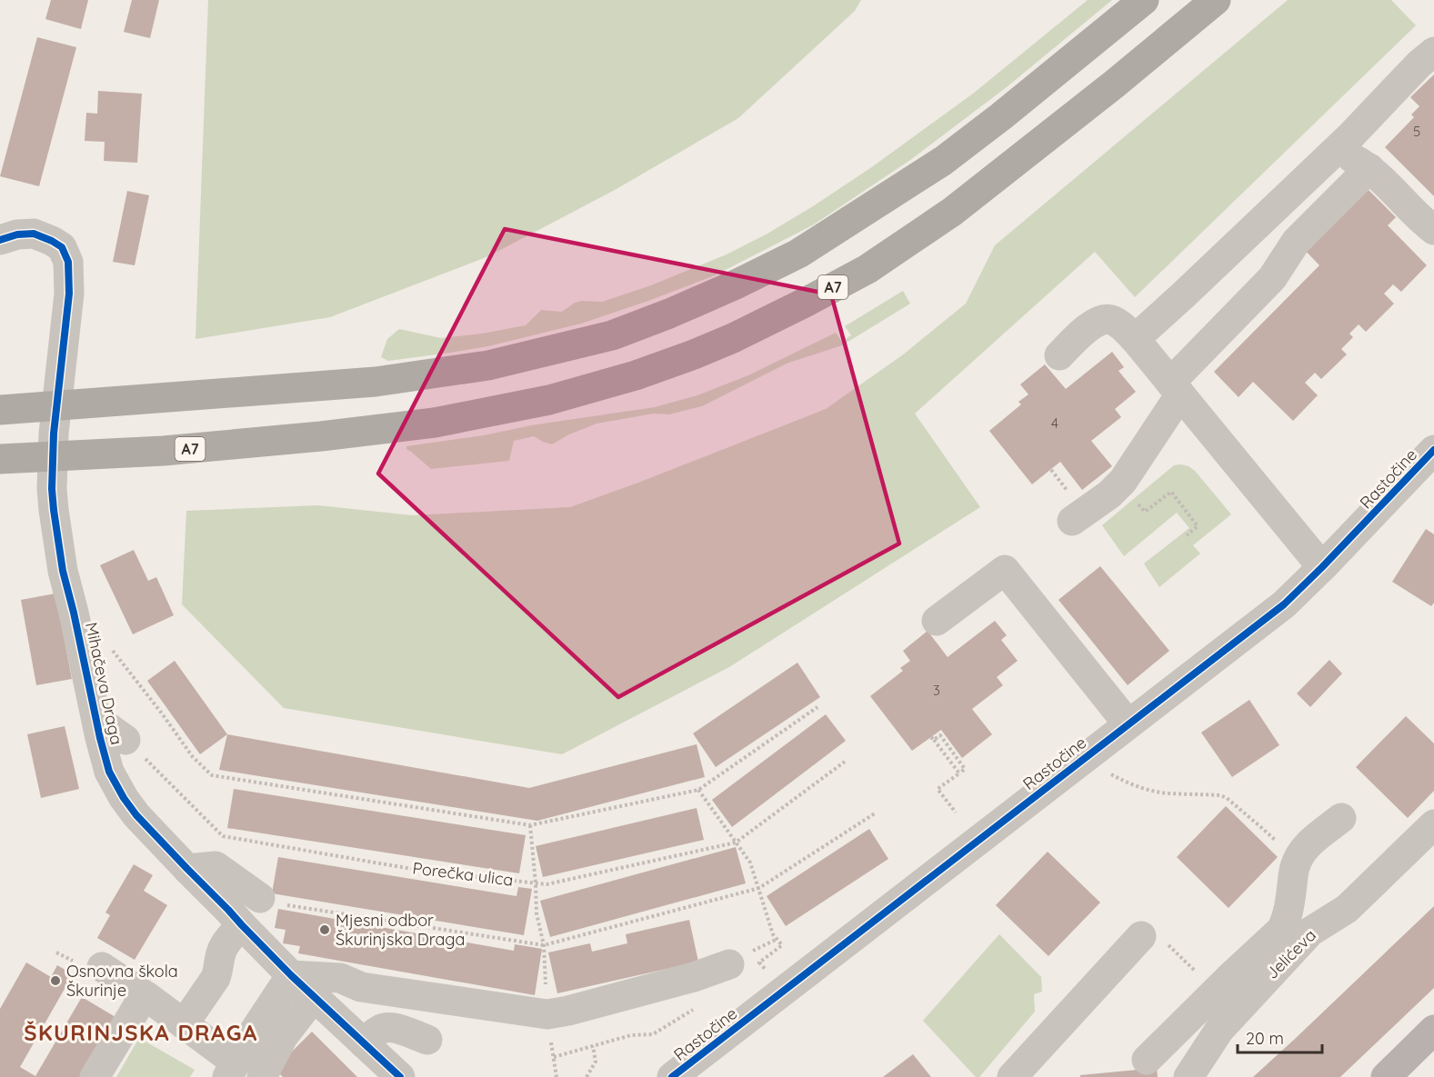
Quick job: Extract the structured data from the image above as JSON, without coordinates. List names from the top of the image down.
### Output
{
  "streets": {
    "highway": ["A7"],
    "street": ["Rastočine", "Mihačeva Draga", "Jelićeva"],
    "path": ["Porečka ulica"]
  },
  "districts": ["ŠKURINJSKA DRAGA"],
  "places": ["Mjesni odbor Škurinjska Draga", "Osnovna škola Škurinje"],
  "house_numbers": ["5", "4", "3"],
  "scale_bar": "20 m"
}
